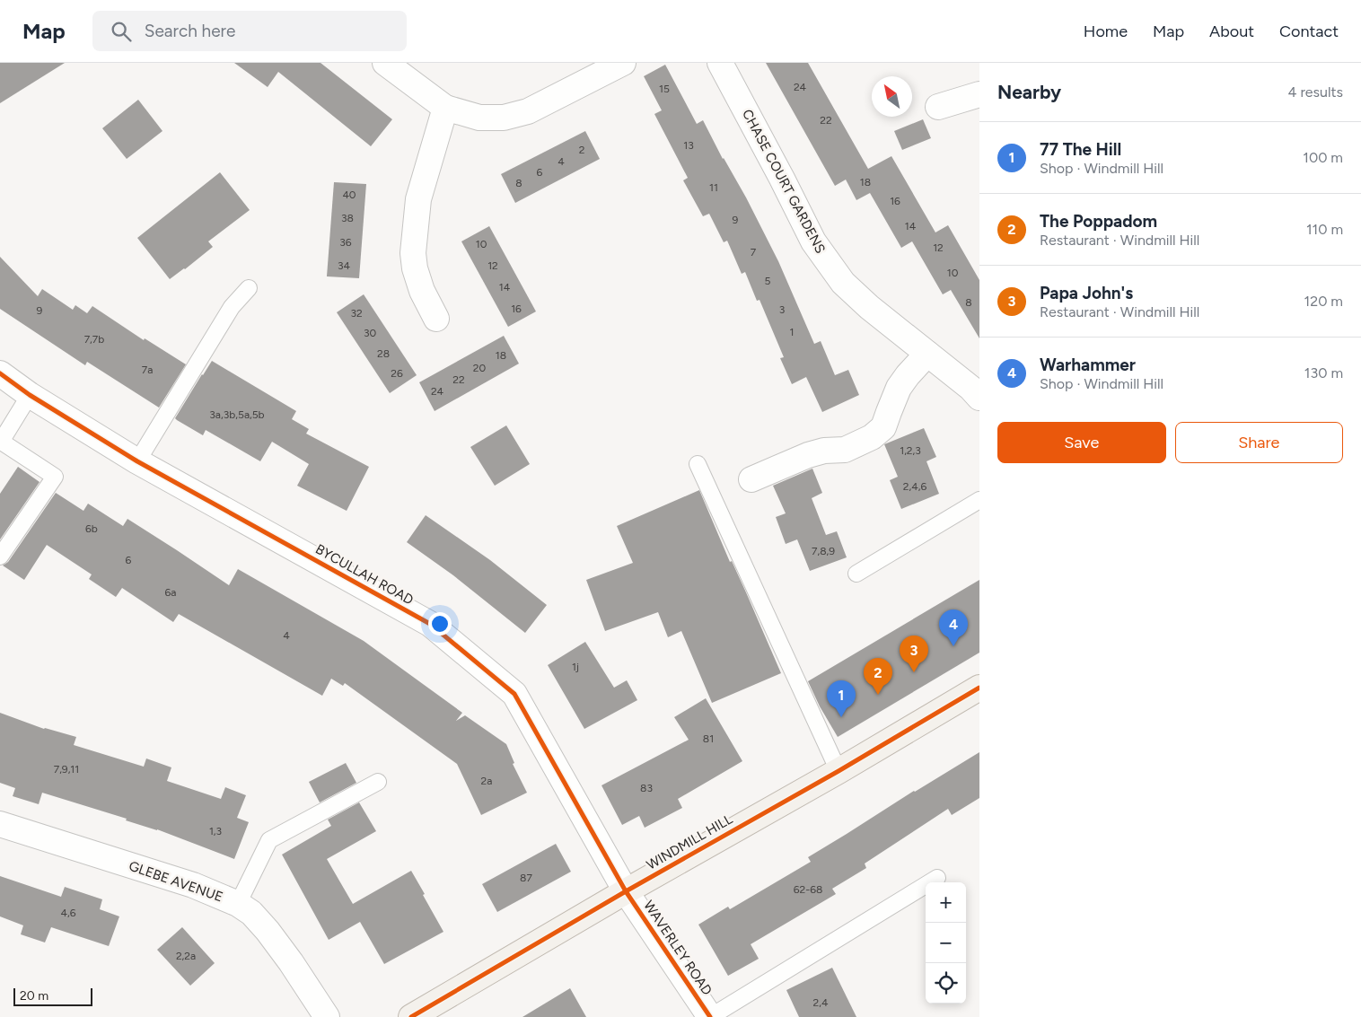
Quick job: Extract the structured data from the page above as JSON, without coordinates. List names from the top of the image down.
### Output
{
  "streets": {
    "main road": ["WINDMILL HILL"],
    "street": [
      "CHASE COURT GARDENS",
      "BYCULLAH ROAD",
      "GLEBE AVENUE",
      "WAVERLEY ROAD"
    ]
  },
  "crossings": [
    ["BYCULLAH ROAD", "WINDMILL HILL"],
    ["BYCULLAH ROAD", "WAVERLEY ROAD"],
    ["WINDMILL HILL", "WAVERLEY ROAD"]
  ],
  "house_numbers": [
    "24",
    "15",
    "22",
    "13",
    "2",
    "4",
    "6",
    "18",
    "8",
    "11",
    "40",
    "16",
    "38",
    "9",
    "14",
    "36",
    "10",
    "12",
    "7",
    "34",
    "12",
    "10",
    "5",
    "14",
    "8",
    "16",
    "3",
    "9",
    "32",
    "1",
    "30",
    "7,7b",
    "28",
    "18",
    "20",
    "7a",
    "26",
    "22",
    "24",
    "3a,3b,5a,5b",
    "1,2,3",
    "2,4,6",
    "6b",
    "7,8,9",
    "6",
    "6a",
    "4",
    "1j",
    "81",
    "7,9,11",
    "2a",
    "83",
    "1,3",
    "87",
    "62-68",
    "4,6",
    "2,2a",
    "2,4"
  ],
  "scale_bar": "20 m",
  "north": "top left",
  "page": {
    "header": "Map",
    "search": "Search here",
    "nav": [
      "Home",
      "Map",
      "About",
      "Contact"
    ],
    "heading": ["Nearby", "4 results"],
    "list": [
      {
        "mark": "1",
        "name": "77 The Hill",
        "note": "Shop · Windmill Hill",
        "value": "100 m"
      },
      {
        "mark": "2",
        "name": "The Poppadom",
        "note": "Restaurant · Windmill Hill",
        "value": "110 m"
      },
      {
        "mark": "3",
        "name": "Papa John's",
        "note": "Restaurant · Windmill Hill",
        "value": "120 m"
      },
      {
        "mark": "4",
        "name": "Warhammer",
        "note": "Shop · Windmill Hill",
        "value": "130 m"
      }
    ],
    "buttons": ["Save", "Share"],
    "pins": [
      "4",
      "3",
      "2",
      "1"
    ],
    "map_buttons": ["+", "−"],
    "scale": "20 m"
  }
}
